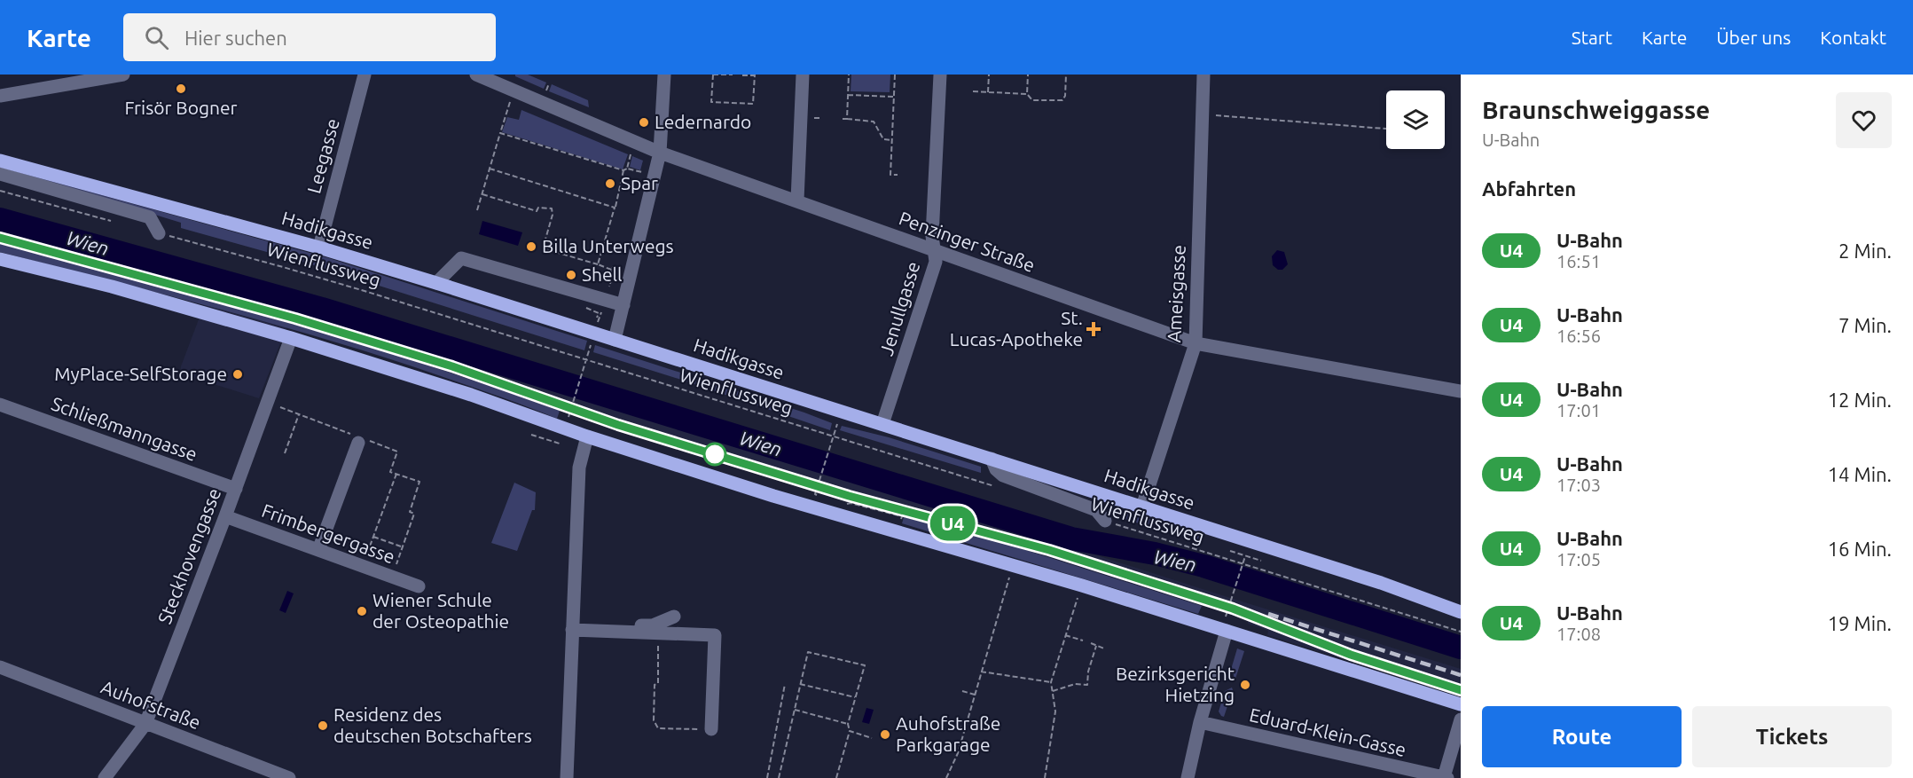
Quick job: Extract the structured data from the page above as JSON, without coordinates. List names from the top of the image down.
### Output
{
  "streets": {
    "main road": ["Hadikgasse"],
    "street": [
      "Leegasse",
      "Penzinger Straße",
      "Ameisgasse",
      "Jenullgasse",
      "Schließmanngasse",
      "Frimbergergasse",
      "Steckhovengasse",
      "Auhofstraße",
      "Eduard-Klein-Gasse"
    ],
    "path": ["Wienflussweg"]
  },
  "crossings": [
    ["Leegasse", "Hadikgasse"],
    ["Hadikgasse", "Ameisgasse"],
    ["Hadikgasse", "Jenullgasse"],
    ["Penzinger Straße", "Ameisgasse"],
    ["Penzinger Straße", "Jenullgasse"],
    ["Schließmanngasse", "Steckhovengasse"],
    ["Frimbergergasse", "Steckhovengasse"],
    ["Steckhovengasse", "Auhofstraße"]
  ],
  "water": ["Wien"],
  "places": {
    "other": [
      "Frisör Bogner",
      "Ledernardo",
      "Spar",
      "Billa Unterwegs",
      "Shell",
      "MyPlace-SelfStorage",
      "Wiener Schule der Osteopathie",
      "Bezirksgericht Hietzing",
      "Residenz des deutschen Botschafters",
      "Auhofstraße Parkgarage"
    ],
    "health": ["St. Lucas-Apotheke"]
  },
  "lines": ["metro line U4"],
  "page": {
    "header": "Karte",
    "search": "Hier suchen",
    "nav": [
      "Start",
      "Karte",
      "Über uns",
      "Kontakt"
    ],
    "on_map": "U4",
    "heading": [
      ["Braunschweiggasse", "U-Bahn"],
      "Abfahrten"
    ],
    "list": [
      {
        "mark": "U4",
        "name": "U-Bahn",
        "note": "16:51",
        "value": "2 Min."
      },
      {
        "mark": "U4",
        "name": "U-Bahn",
        "note": "16:56",
        "value": "7 Min."
      },
      {
        "mark": "U4",
        "name": "U-Bahn",
        "note": "17:01",
        "value": "12 Min."
      },
      {
        "mark": "U4",
        "name": "U-Bahn",
        "note": "17:03",
        "value": "14 Min."
      },
      {
        "mark": "U4",
        "name": "U-Bahn",
        "note": "17:05",
        "value": "16 Min."
      },
      {
        "mark": "U4",
        "name": "U-Bahn",
        "note": "17:08",
        "value": "19 Min."
      }
    ],
    "buttons": ["Route", "Tickets"]
  }
}
